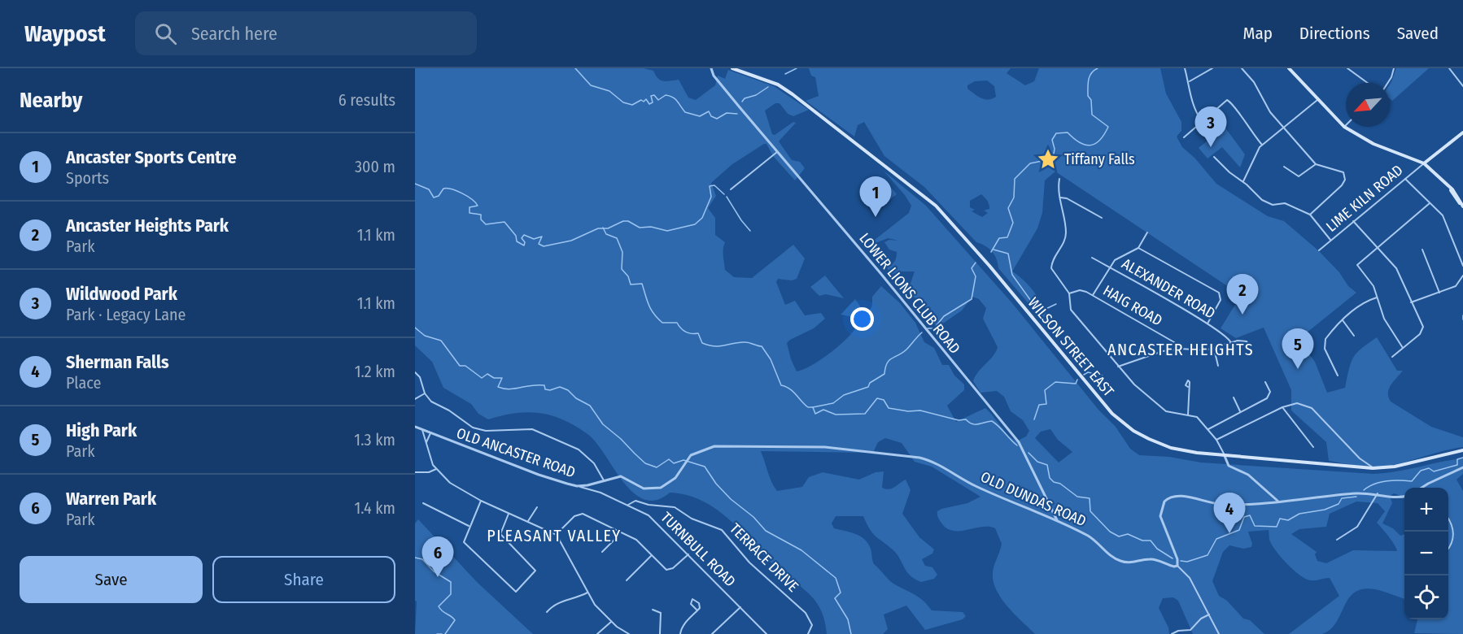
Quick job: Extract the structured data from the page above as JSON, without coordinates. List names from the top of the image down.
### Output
{
  "streets": {
    "main road": ["WILSON STREET EAST"],
    "street": [
      "LIME KILN ROAD",
      "ALEXANDER ROAD",
      "LOWER LIONS CLUB ROAD",
      "HAIG ROAD",
      "OLD ANCASTER ROAD",
      "OLD DUNDAS ROAD",
      "TURNBULL ROAD",
      "TERRACE DRIVE"
    ]
  },
  "crossings": [
    ["LOWER LIONS CLUB ROAD", "OLD DUNDAS ROAD"],
    ["OLD ANCASTER ROAD", "OLD DUNDAS ROAD"],
    ["OLD ANCASTER ROAD", "TURNBULL ROAD"],
    ["TURNBULL ROAD", "TERRACE DRIVE"]
  ],
  "districts": ["ANCASTER HEIGHTS", "PLEASANT VALLEY"],
  "places": {
    "place": ["Tiffany Falls"]
  },
  "north": "bottom left",
  "page": {
    "header": "Waypost",
    "search": "Search here",
    "nav": ["Map", "Directions", "Saved"],
    "heading": ["Nearby", "6 results"],
    "pins": [
      "3",
      "1",
      "2",
      "5",
      "4",
      "6"
    ],
    "list": [
      {
        "mark": "1",
        "name": "Ancaster Sports Centre",
        "note": "Sports",
        "value": "300 m"
      },
      {
        "mark": "2",
        "name": "Ancaster Heights Park",
        "note": "Park",
        "value": "1.1 km"
      },
      {
        "mark": "3",
        "name": "Wildwood Park",
        "note": "Park · Legacy Lane",
        "value": "1.1 km"
      },
      {
        "mark": "4",
        "name": "Sherman Falls",
        "note": "Place",
        "value": "1.2 km"
      },
      {
        "mark": "5",
        "name": "High Park",
        "note": "Park",
        "value": "1.3 km"
      },
      {
        "mark": "6",
        "name": "Warren Park",
        "note": "Park",
        "value": "1.4 km"
      }
    ],
    "map_buttons": ["+", "−"],
    "buttons": ["Save", "Share"]
  }
}
